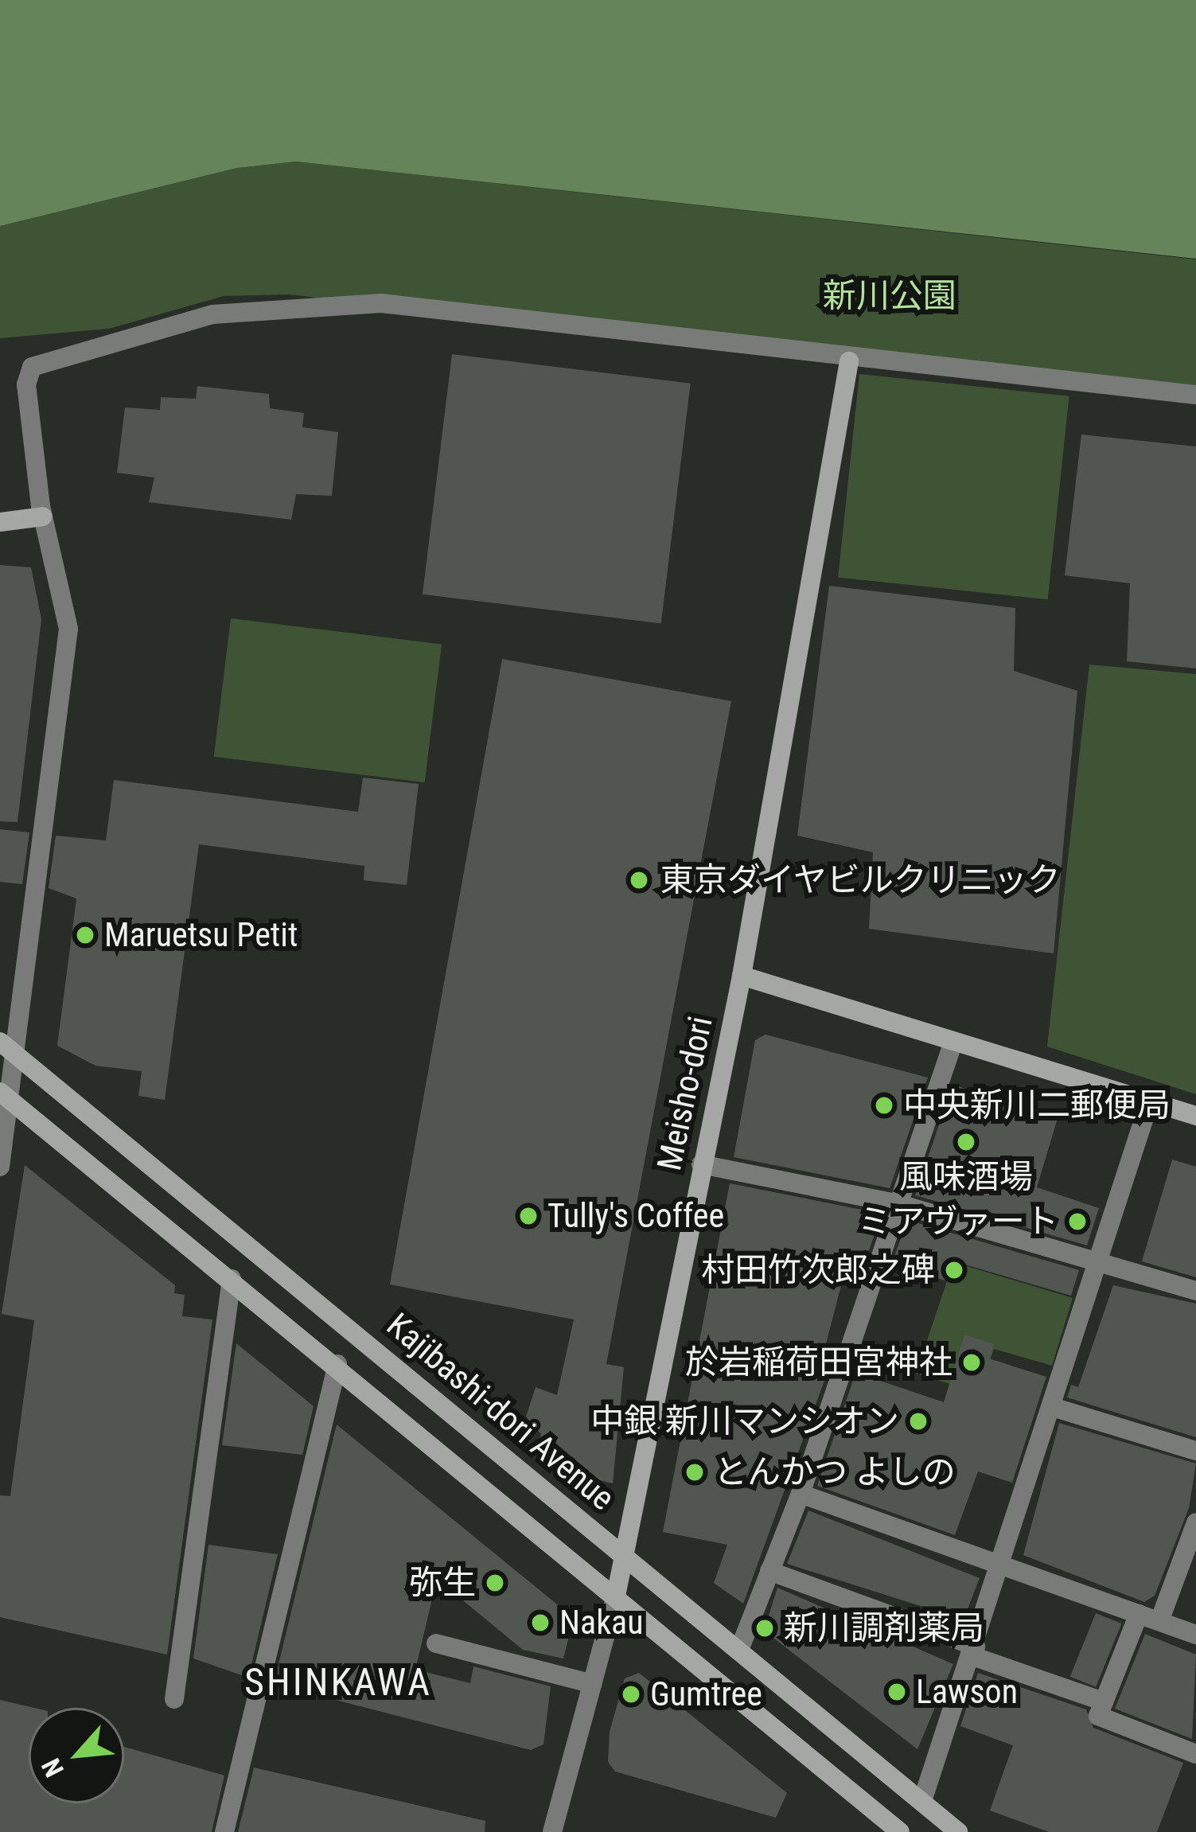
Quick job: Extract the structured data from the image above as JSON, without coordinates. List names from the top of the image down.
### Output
{
  "streets": {
    "street": ["Meisho-dori", "Kajibashi-dori Avenue"]
  },
  "crossings": [
    ["Meisho-dori", "Kajibashi-dori Avenue"]
  ],
  "districts": ["SHINKAWA"],
  "parks": ["新川公園"],
  "places": [
    "東京ダイヤビルクリニック",
    "Maruetsu Petit",
    "中央新川二郵便局",
    "風味酒場",
    "Tully's Coffee",
    "ミアヴァート",
    "村田竹次郎之碑",
    "於岩稲荷田宮神社",
    "中銀 新川マンシオン",
    "とんかつ よしの",
    "弥生",
    "Nakau",
    "新川調剤薬局",
    "Lawson",
    "Gumtree"
  ],
  "north": "bottom left"
}
